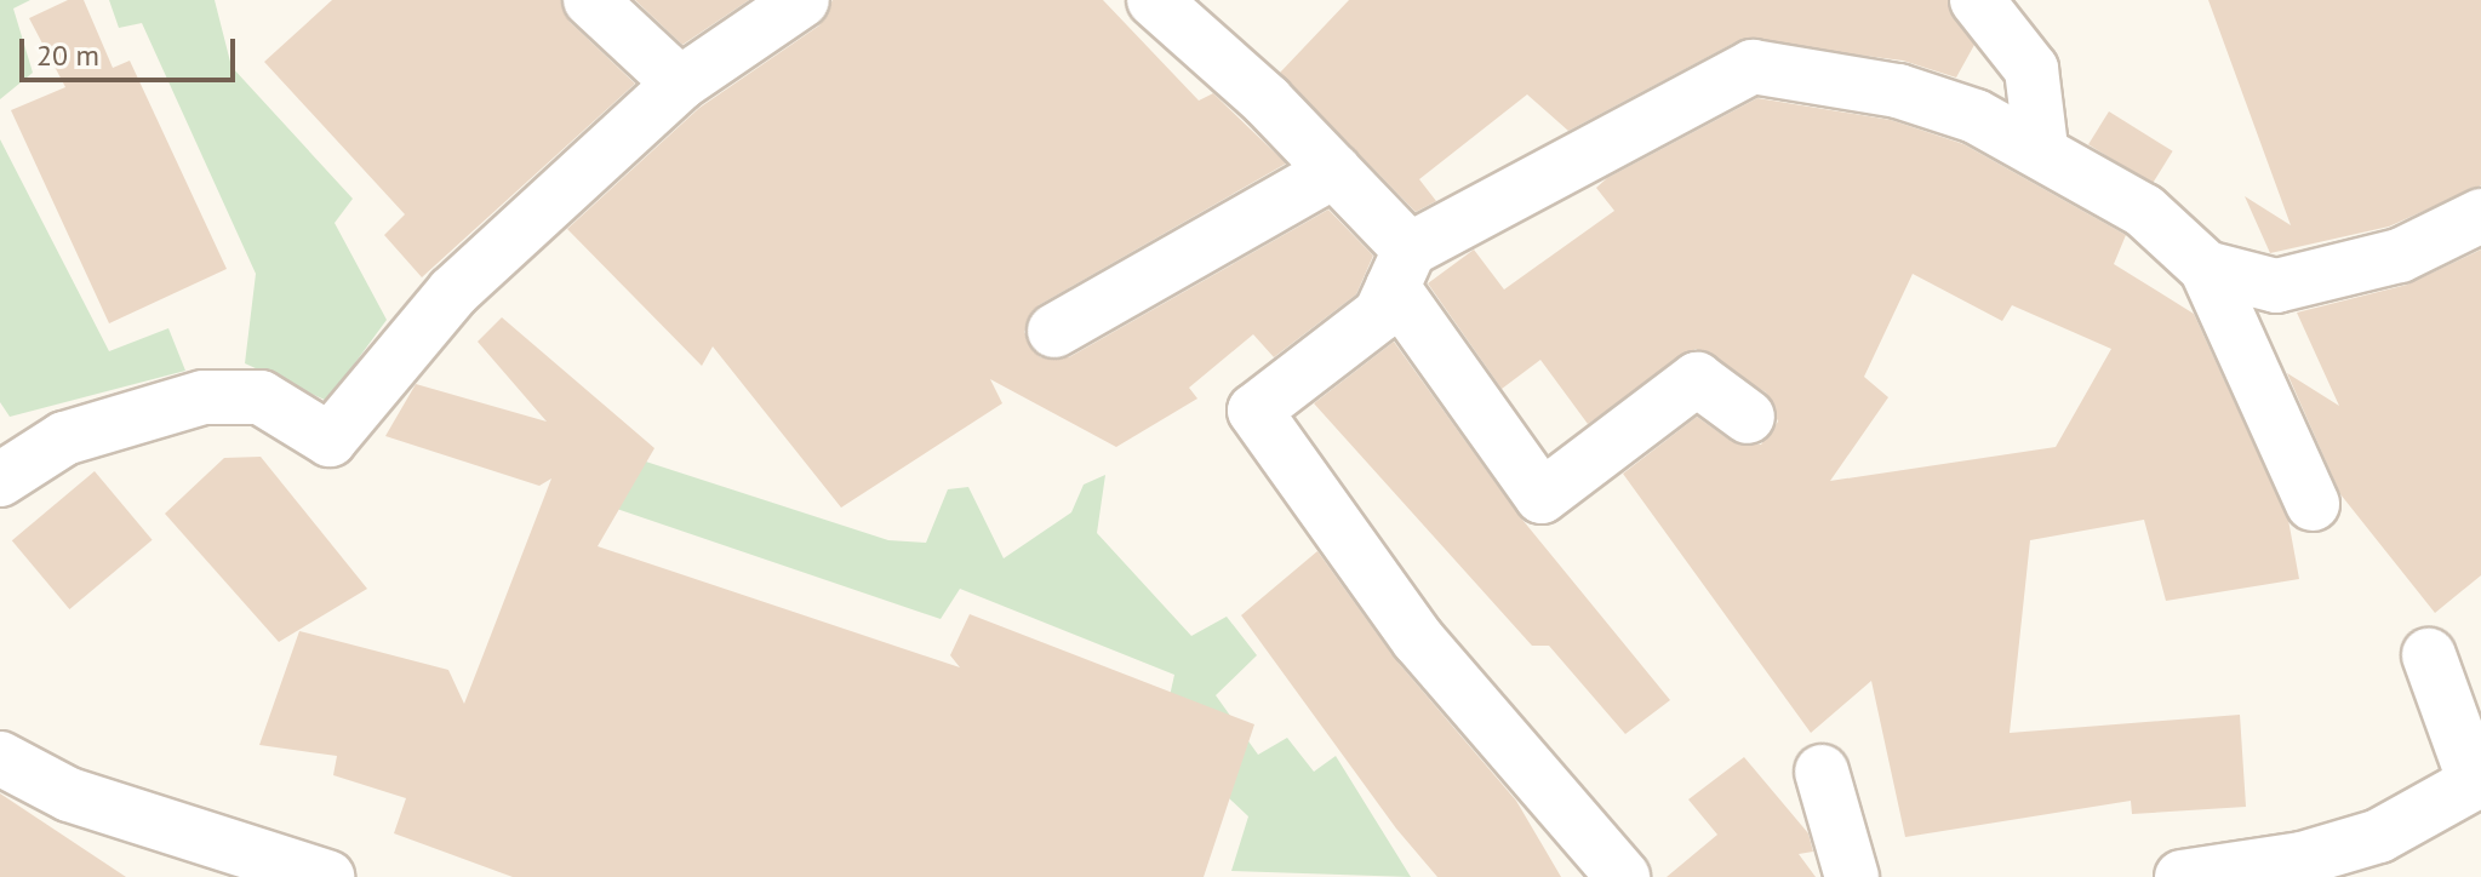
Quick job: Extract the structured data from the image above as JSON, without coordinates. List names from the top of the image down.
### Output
{
  "scale_bar": "20 m"
}
